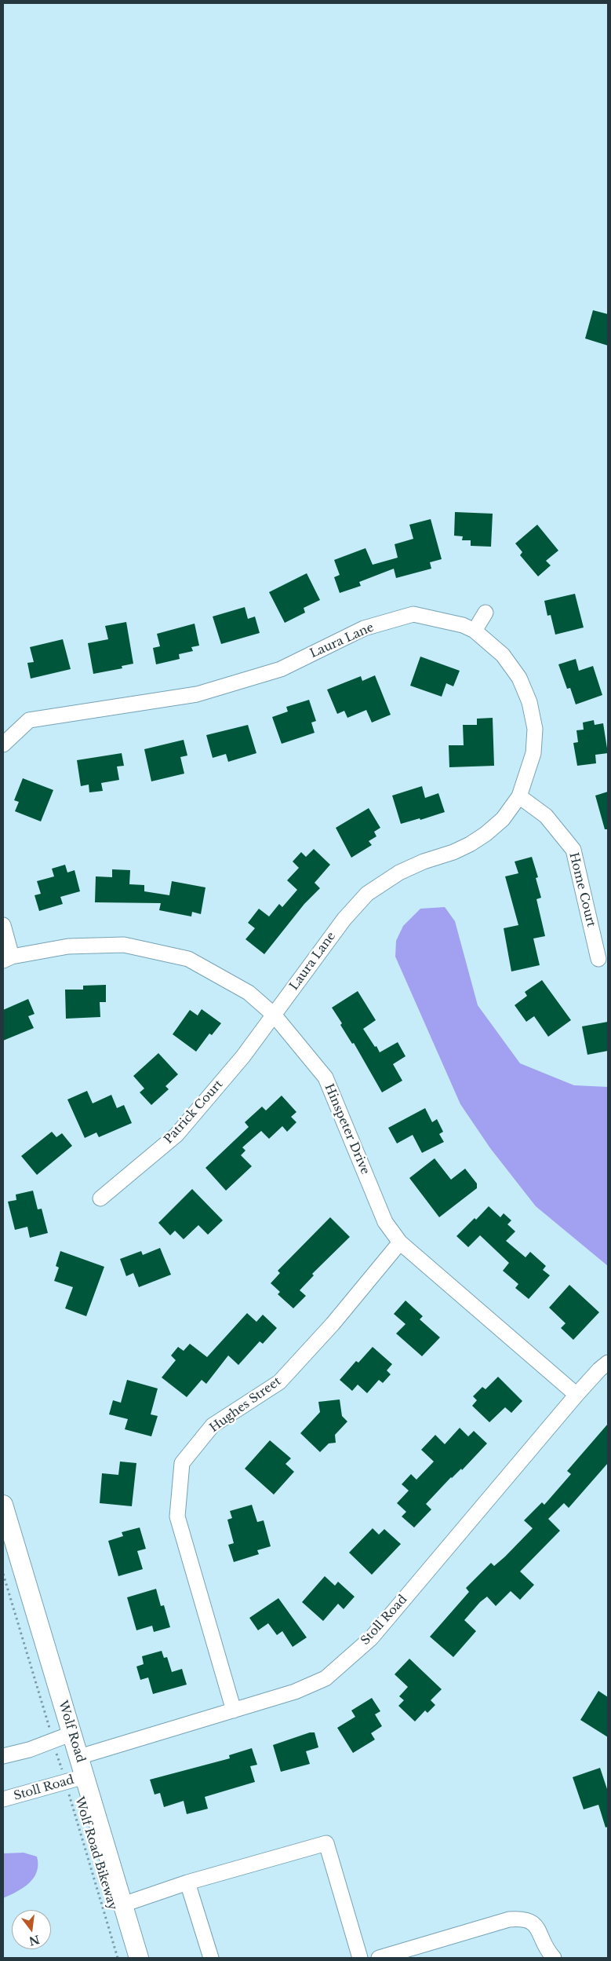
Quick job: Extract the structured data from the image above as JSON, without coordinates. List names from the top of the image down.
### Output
{
  "streets": {
    "main road": ["Wolf Road"],
    "street": [
      "Laura Lane",
      "Home Court",
      "Patrick Court",
      "Hinspeter Drive",
      "Hughes Street",
      "Stoll Road"
    ],
    "path": ["Wolf Road Bikeway"]
  },
  "crossings": [
    ["Laura Lane", "Home Court"],
    ["Laura Lane", "Patrick Court"],
    ["Laura Lane", "Hinspeter Drive"],
    ["Patrick Court", "Hinspeter Drive"],
    ["Hinspeter Drive", "Hughes Street"],
    ["Hinspeter Drive", "Stoll Road"],
    ["Hughes Street", "Stoll Road"],
    ["Stoll Road", "Wolf Road"],
    ["Stoll Road", "Wolf Road Bikeway"]
  ],
  "north": "bottom"
}
